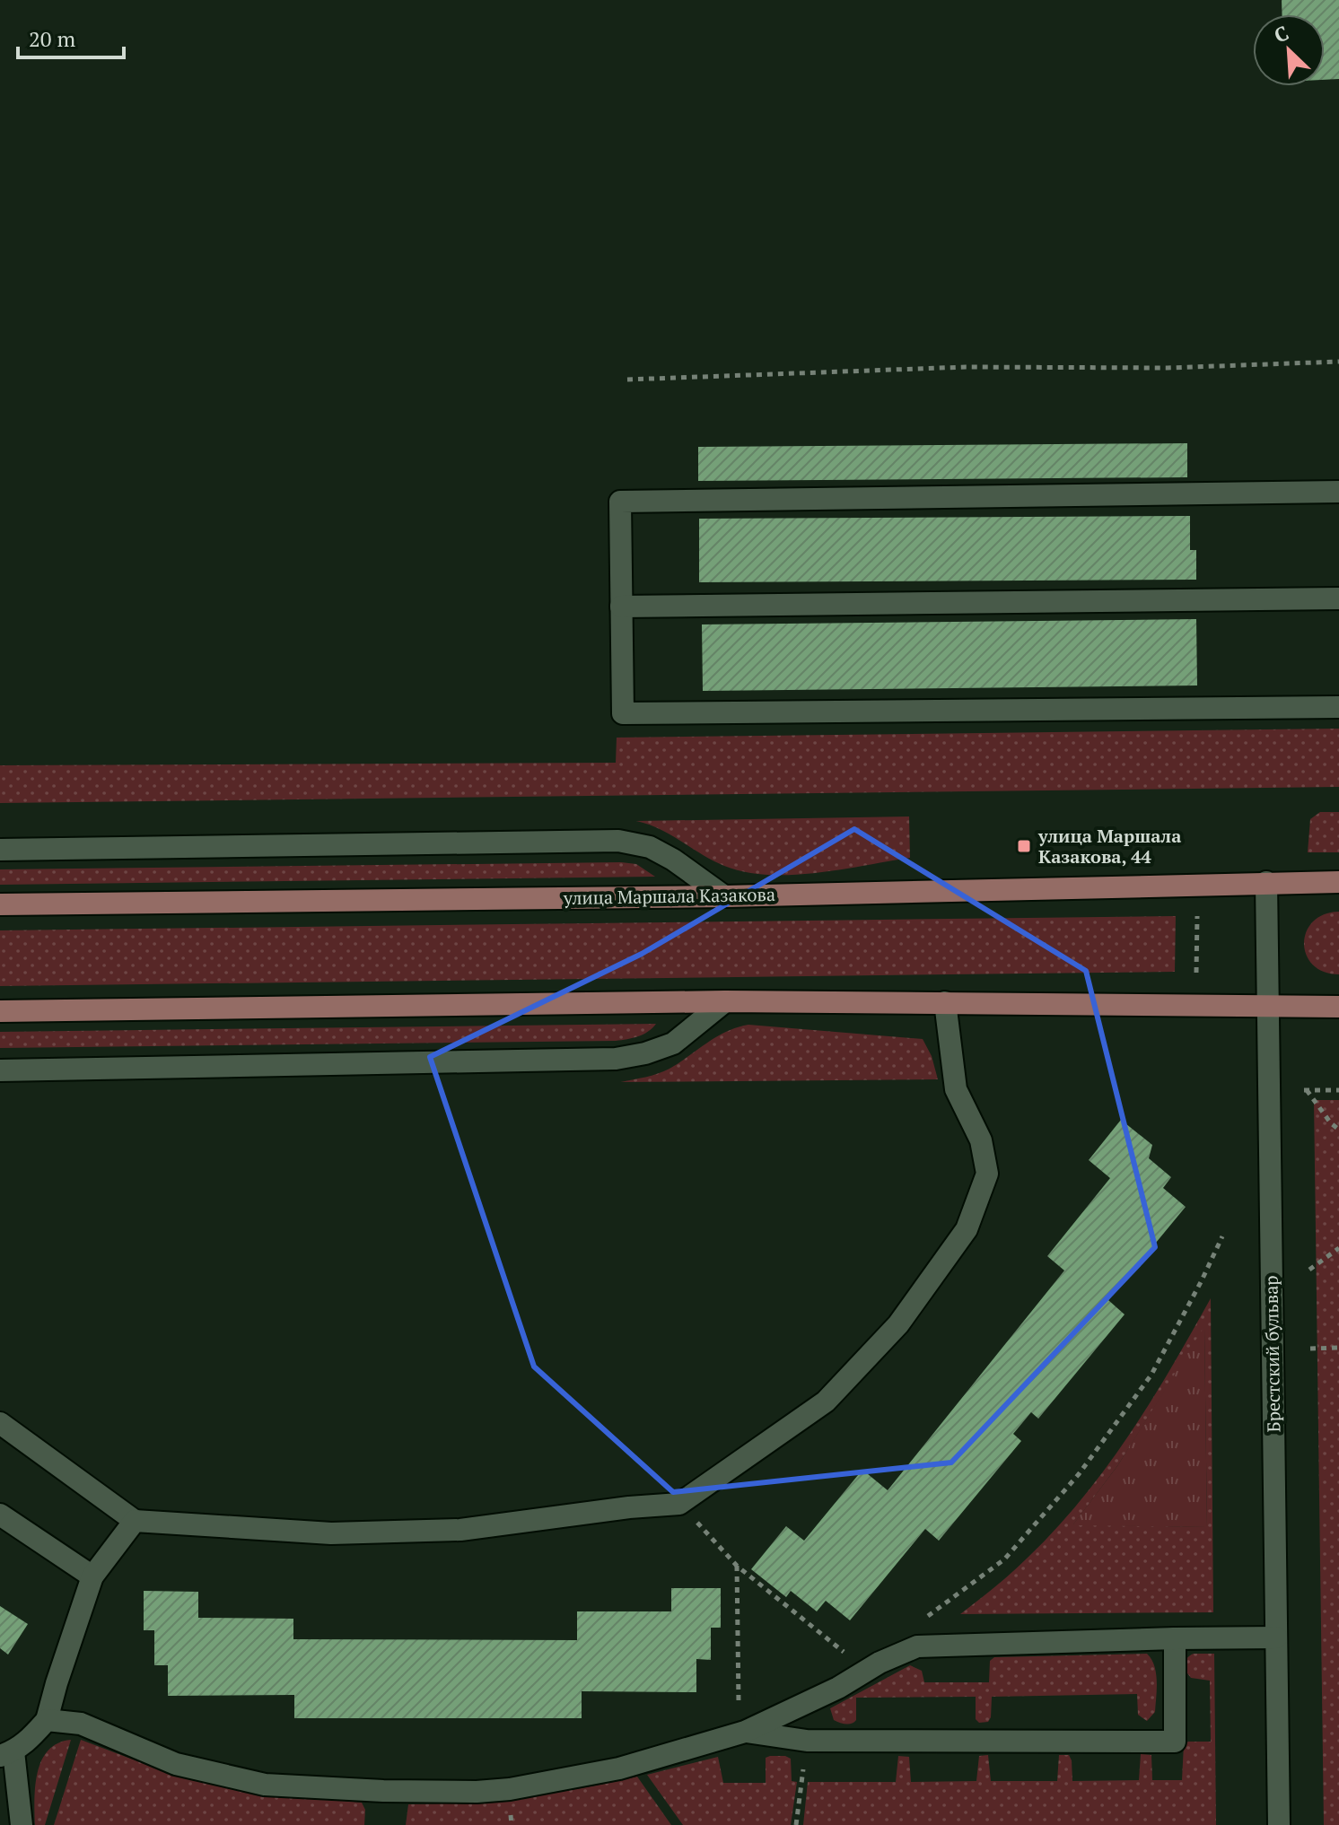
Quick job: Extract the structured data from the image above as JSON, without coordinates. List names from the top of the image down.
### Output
{
  "streets": {
    "main road": ["улица Маршала Казакова"],
    "street": ["Брестский бульвар"]
  },
  "crossings": [
    ["улица Маршала Казакова", "Брестский бульвар"]
  ],
  "places": {
    "transit": ["улица Маршала Казакова, 44"]
  },
  "scale_bar": "20 m",
  "north": "top left"
}
